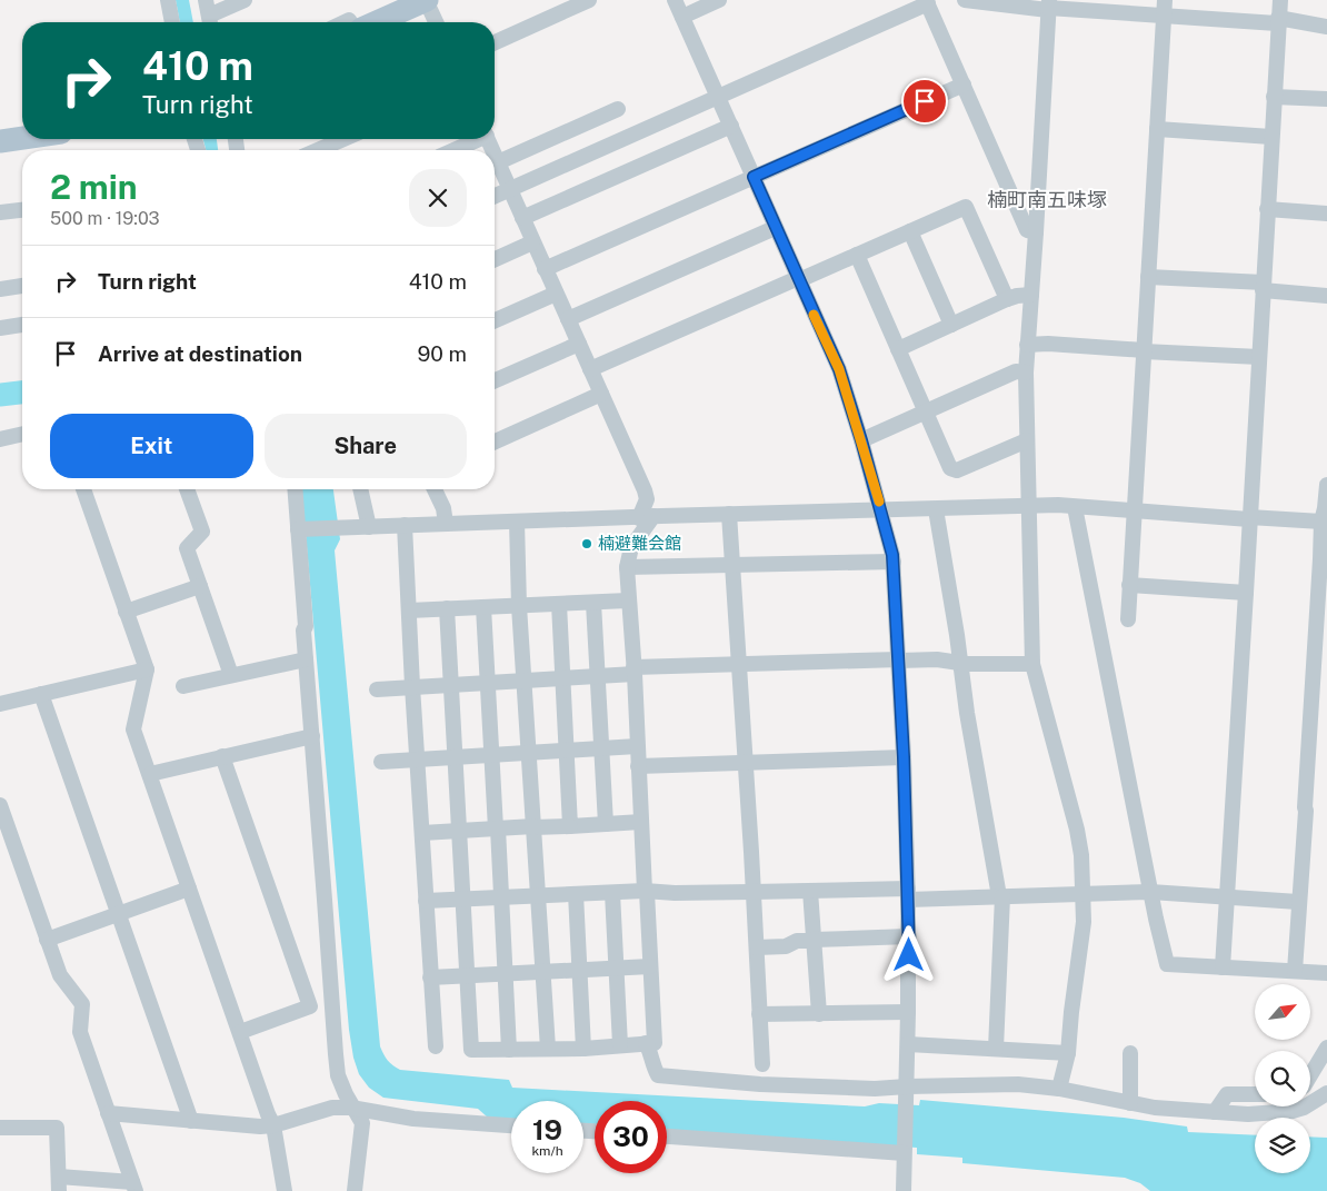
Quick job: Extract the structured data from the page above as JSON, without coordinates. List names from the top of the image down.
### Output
{
  "districts": ["楠町南五味塚"],
  "places": ["楠避難会館"],
  "north": "top right",
  "page": {
    "turn": ["410 m", "Turn right"],
    "heading": ["2 min", "500 m · 19:03"],
    "list": [
      {
        "name": "Turn right",
        "value": "410 m"
      },
      {
        "name": "Arrive at destination",
        "value": "90 m"
      }
    ],
    "buttons": ["Exit", "Share"],
    "speed": "19 km/h",
    "limit": "30"
  }
}
